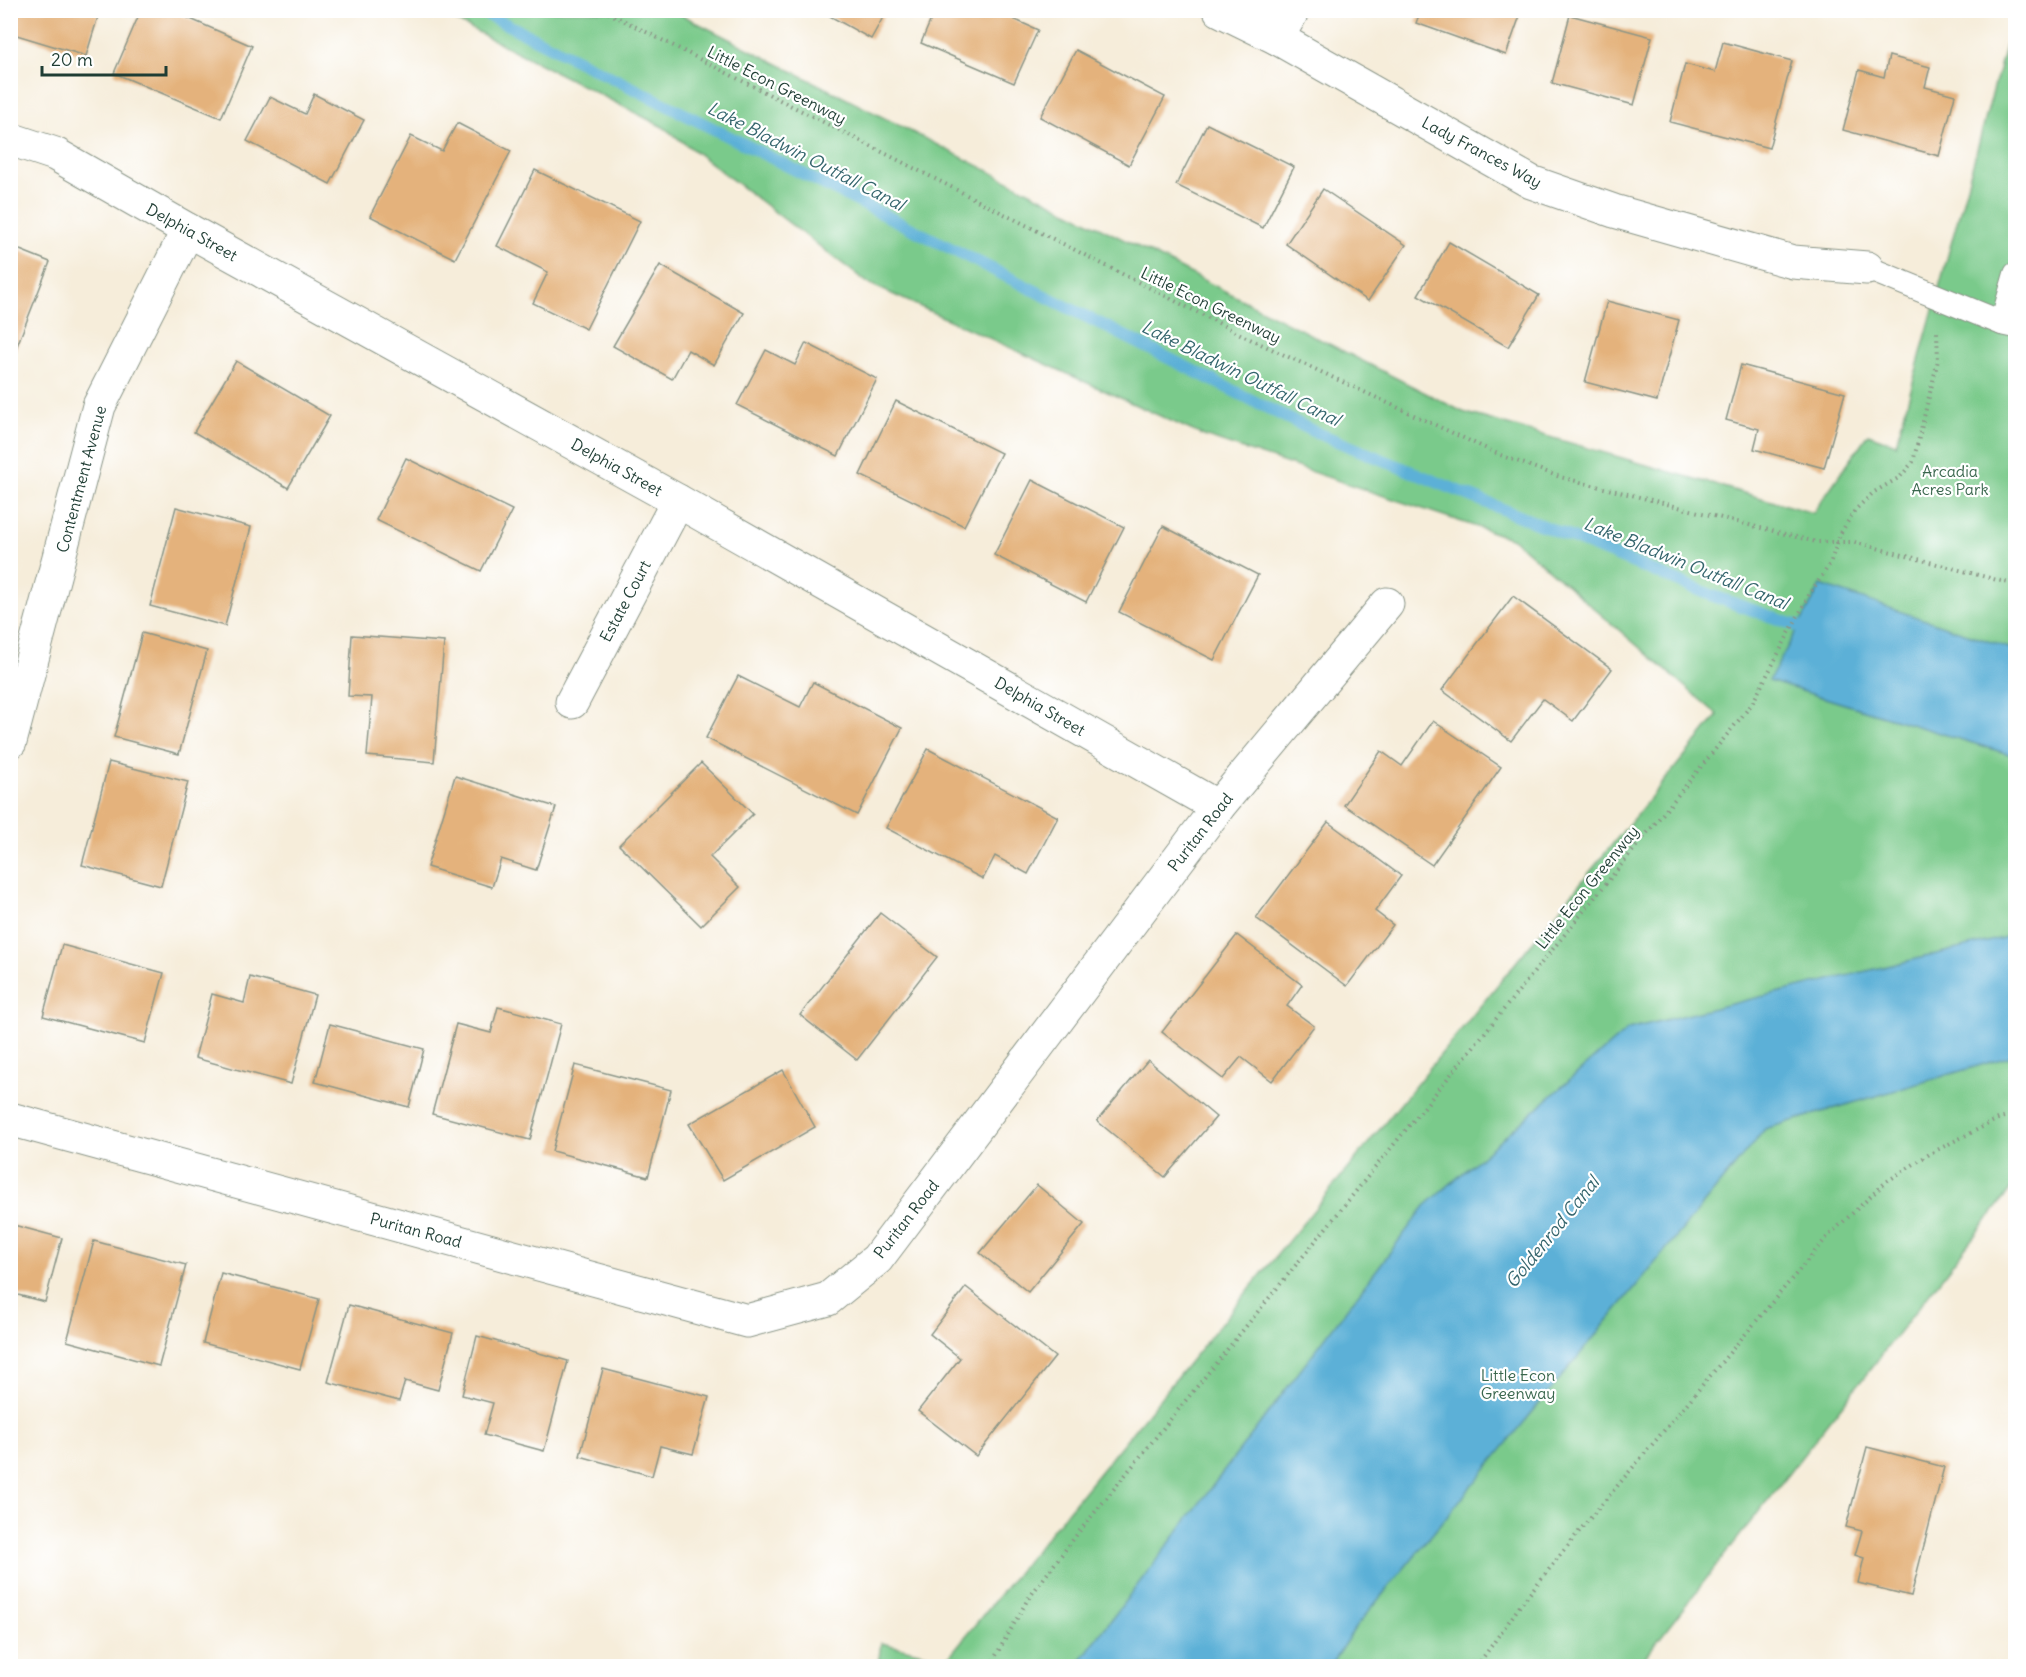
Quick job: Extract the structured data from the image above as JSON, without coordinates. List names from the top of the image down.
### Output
{
  "streets": {
    "street": [
      "Lady Frances Way",
      "Delphia Street",
      "Contentment Avenue",
      "Estate Court",
      "Puritan Road"
    ],
    "path": ["Little Econ Greenway"]
  },
  "crossings": [
    ["Delphia Street", "Contentment Avenue"],
    ["Delphia Street", "Estate Court"],
    ["Delphia Street", "Puritan Road"]
  ],
  "water": ["Lake Bladwin Outfall Canal", "Goldenrod Canal"],
  "parks": ["Arcadia Acres Park", "Little Econ Greenway"],
  "scale_bar": "20 m"
}
